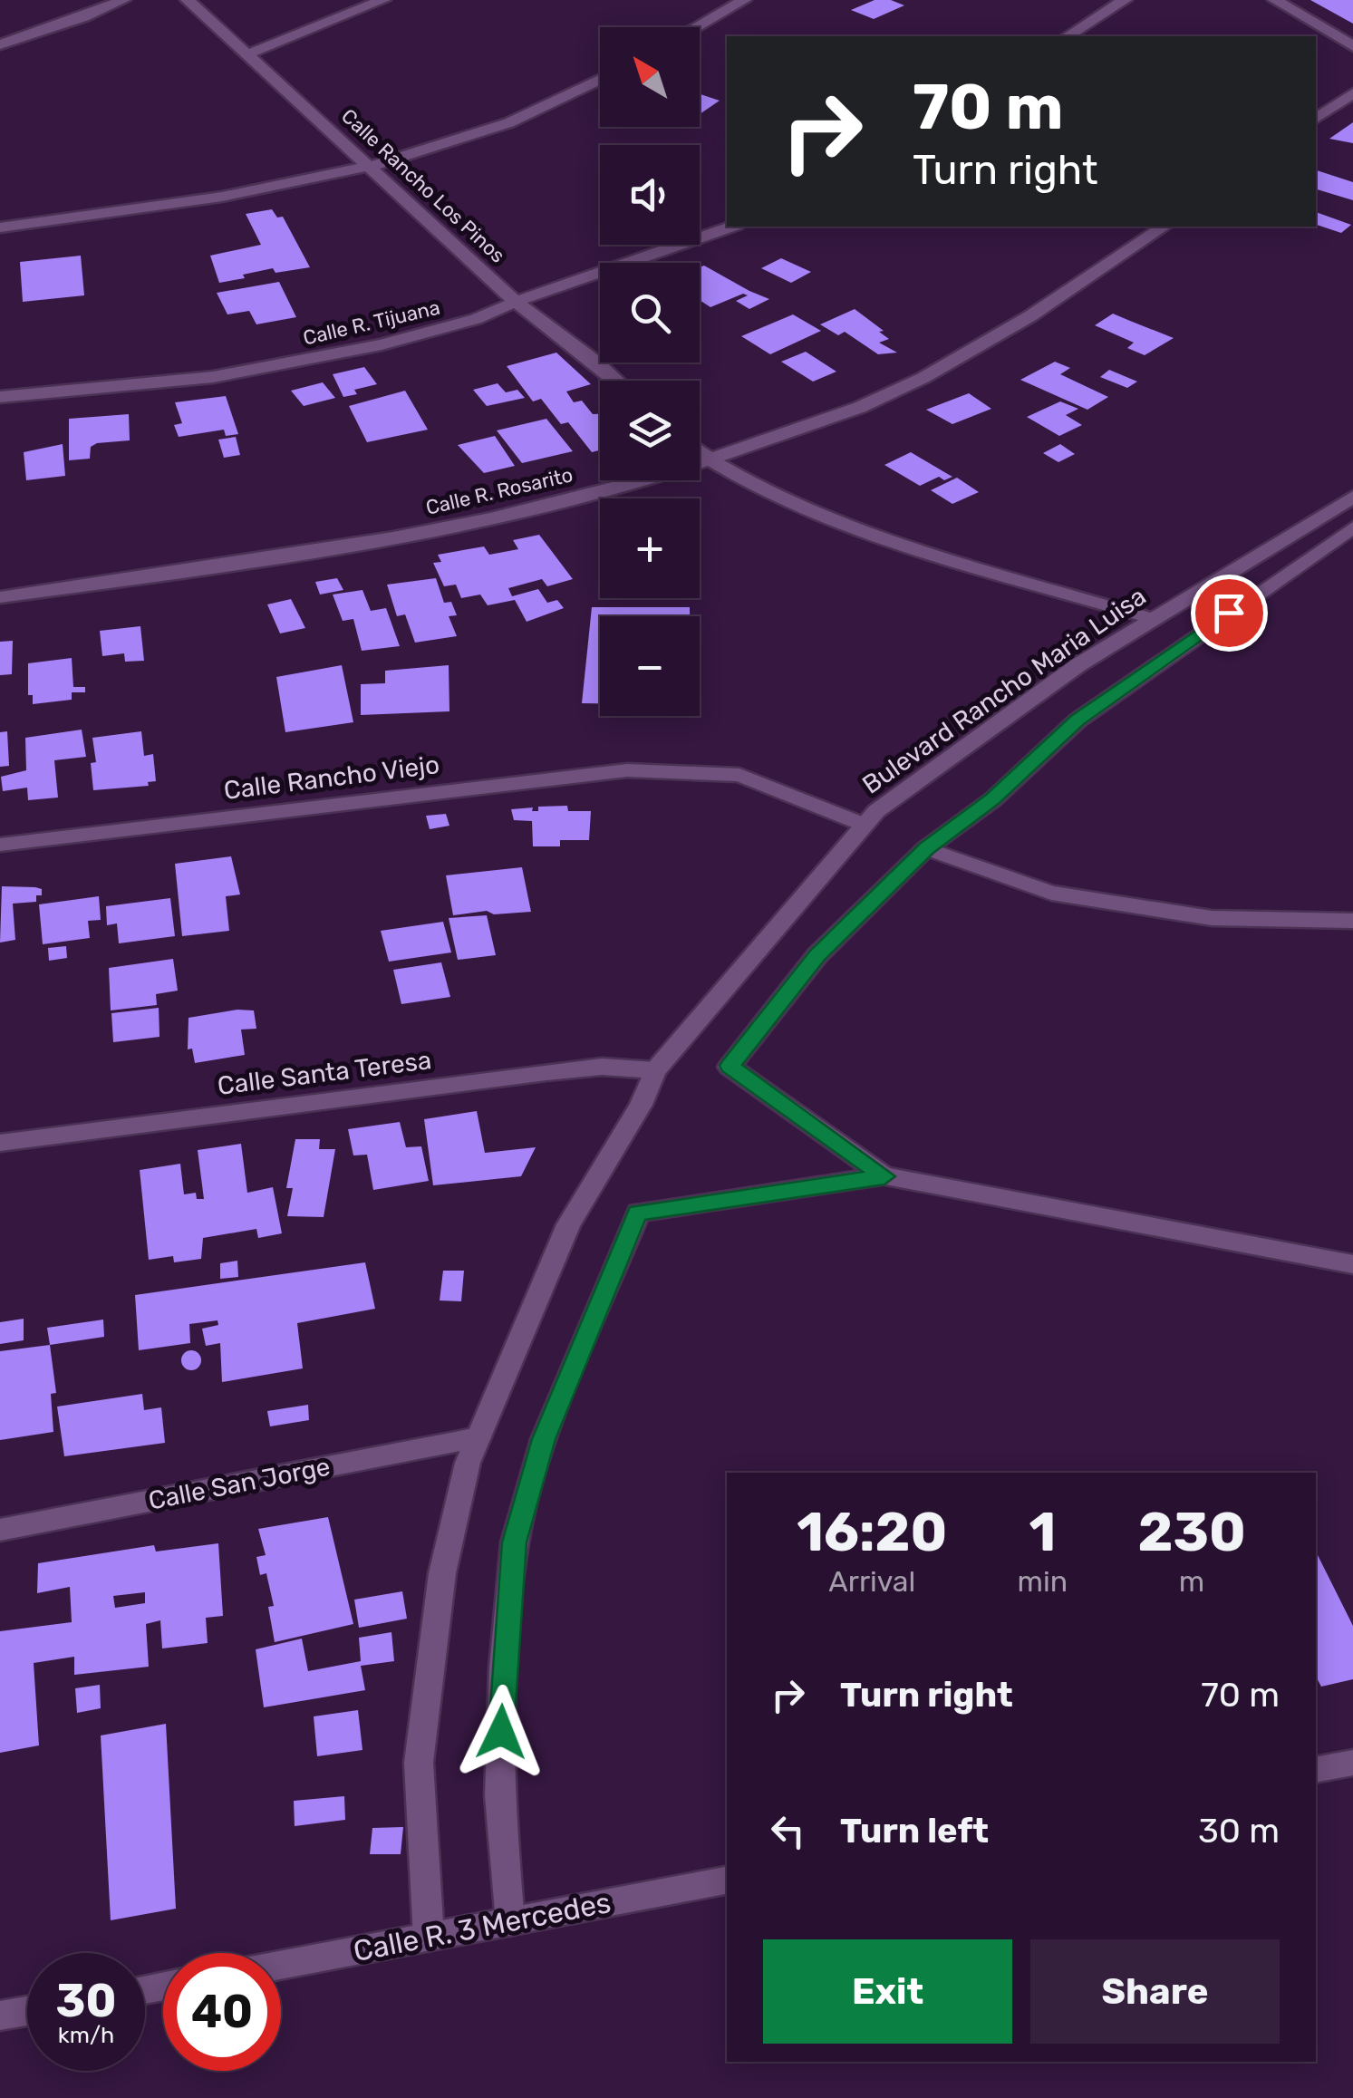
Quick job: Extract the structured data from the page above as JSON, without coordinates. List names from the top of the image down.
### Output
{
  "streets": {
    "street": [
      "Calle Rancho Los Pinos",
      "Calle R. Tijuana",
      "Calle R. Rosarito",
      "Bulevard Rancho Maria Luisa",
      "Calle Rancho Viejo",
      "Calle Santa Teresa",
      "Calle San Jorge",
      "Calle R. 3 Mercedes"
    ]
  },
  "crossings": [
    ["Calle Rancho Los Pinos", "Calle R. Tijuana"],
    ["Bulevard Rancho Maria Luisa", "Calle Rancho Viejo"],
    ["Bulevard Rancho Maria Luisa", "Calle Santa Teresa"],
    ["Bulevard Rancho Maria Luisa", "Calle San Jorge"],
    ["Bulevard Rancho Maria Luisa", "Calle R. 3 Mercedes"]
  ],
  "north": "top left",
  "page": {
    "map_buttons": ["+", "−"],
    "turn": ["70 m", "Turn right"],
    "eta": [
      "16:20",
      "Arrival",
      "1",
      "min",
      "230",
      "m"
    ],
    "list": [
      {
        "name": "Turn right",
        "value": "70 m"
      },
      {
        "name": "Turn left",
        "value": "30 m"
      }
    ],
    "buttons": ["Exit", "Share"],
    "speed": "30 km/h",
    "limit": "40"
  }
}
